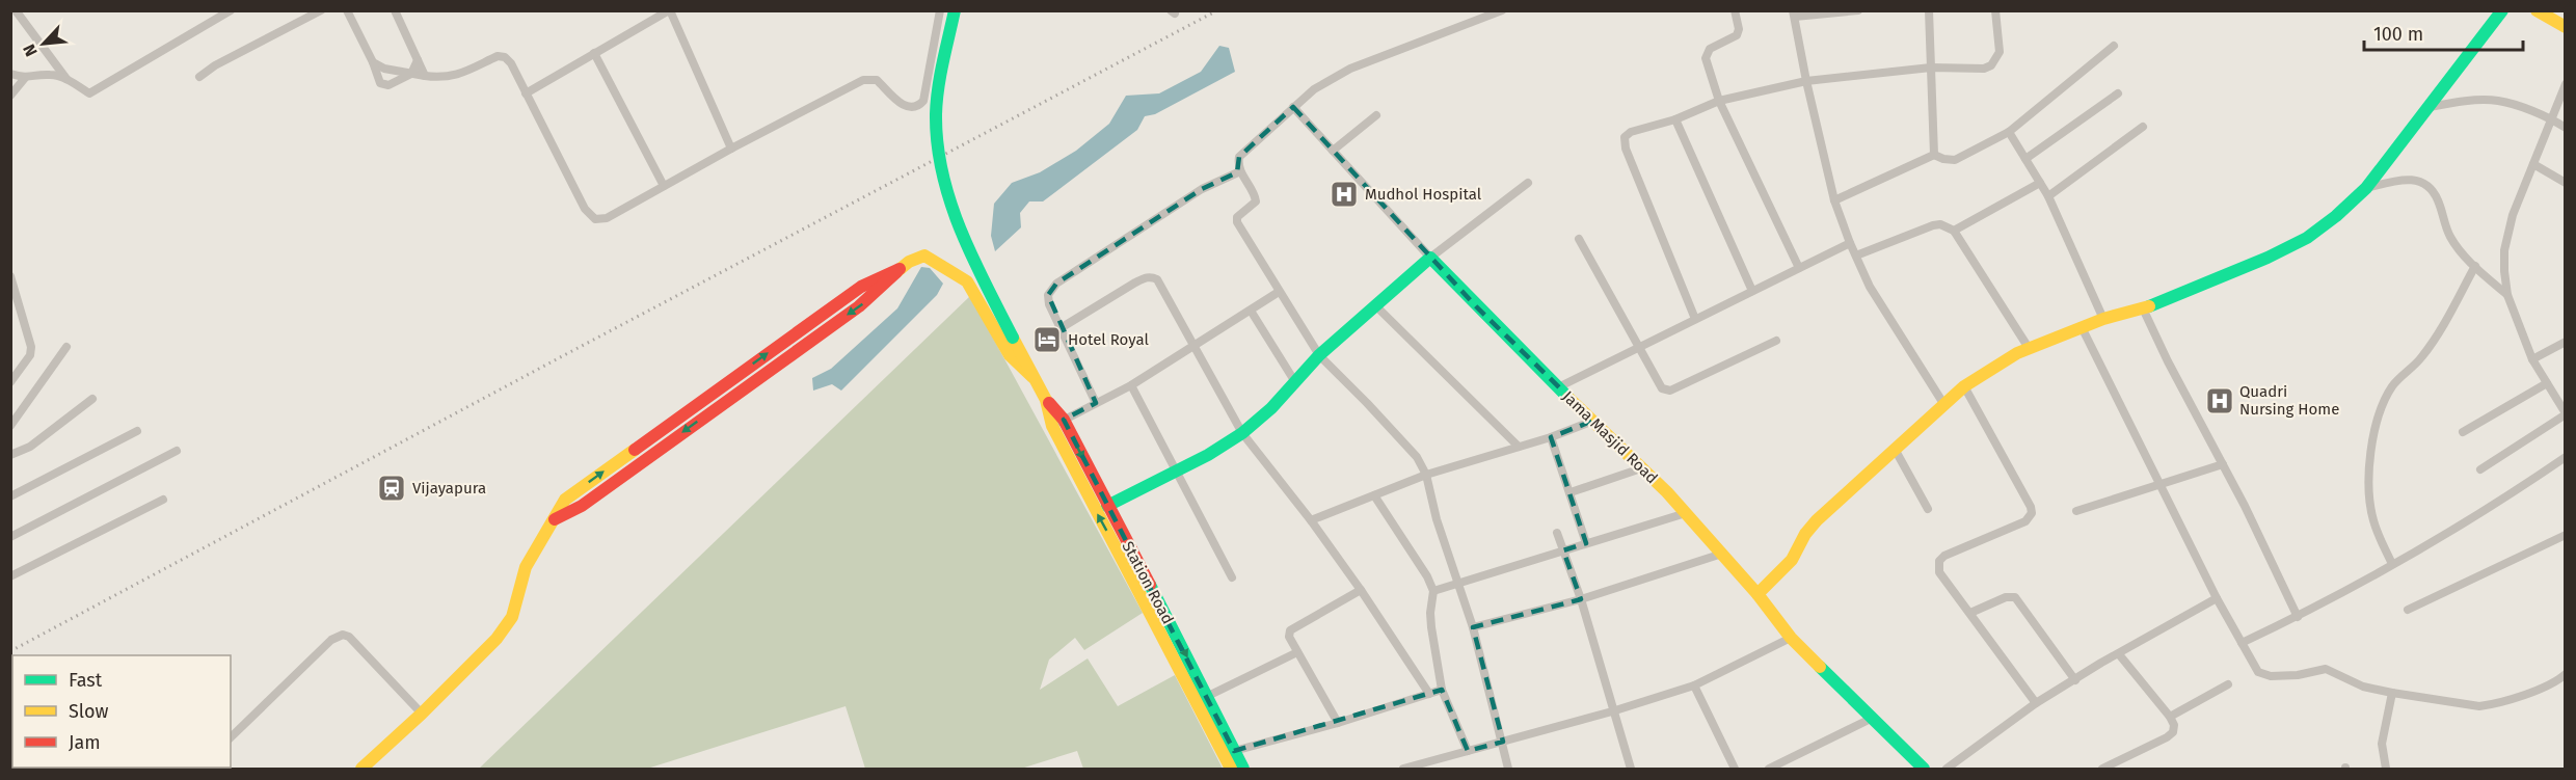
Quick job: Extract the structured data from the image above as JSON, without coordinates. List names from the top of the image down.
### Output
{
  "streets": {
    "street": ["Jama Masjid Road", "Station Road"]
  },
  "places": {
    "hospital": ["Mudhol Hospital", "Quadri Nursing Home"],
    "hotel": ["Hotel Royal"],
    "station": ["Vijayapura"]
  },
  "legend": ["Fast", "Slow", "Jam"],
  "scale_bar": "100 m",
  "north": "bottom left"
}
